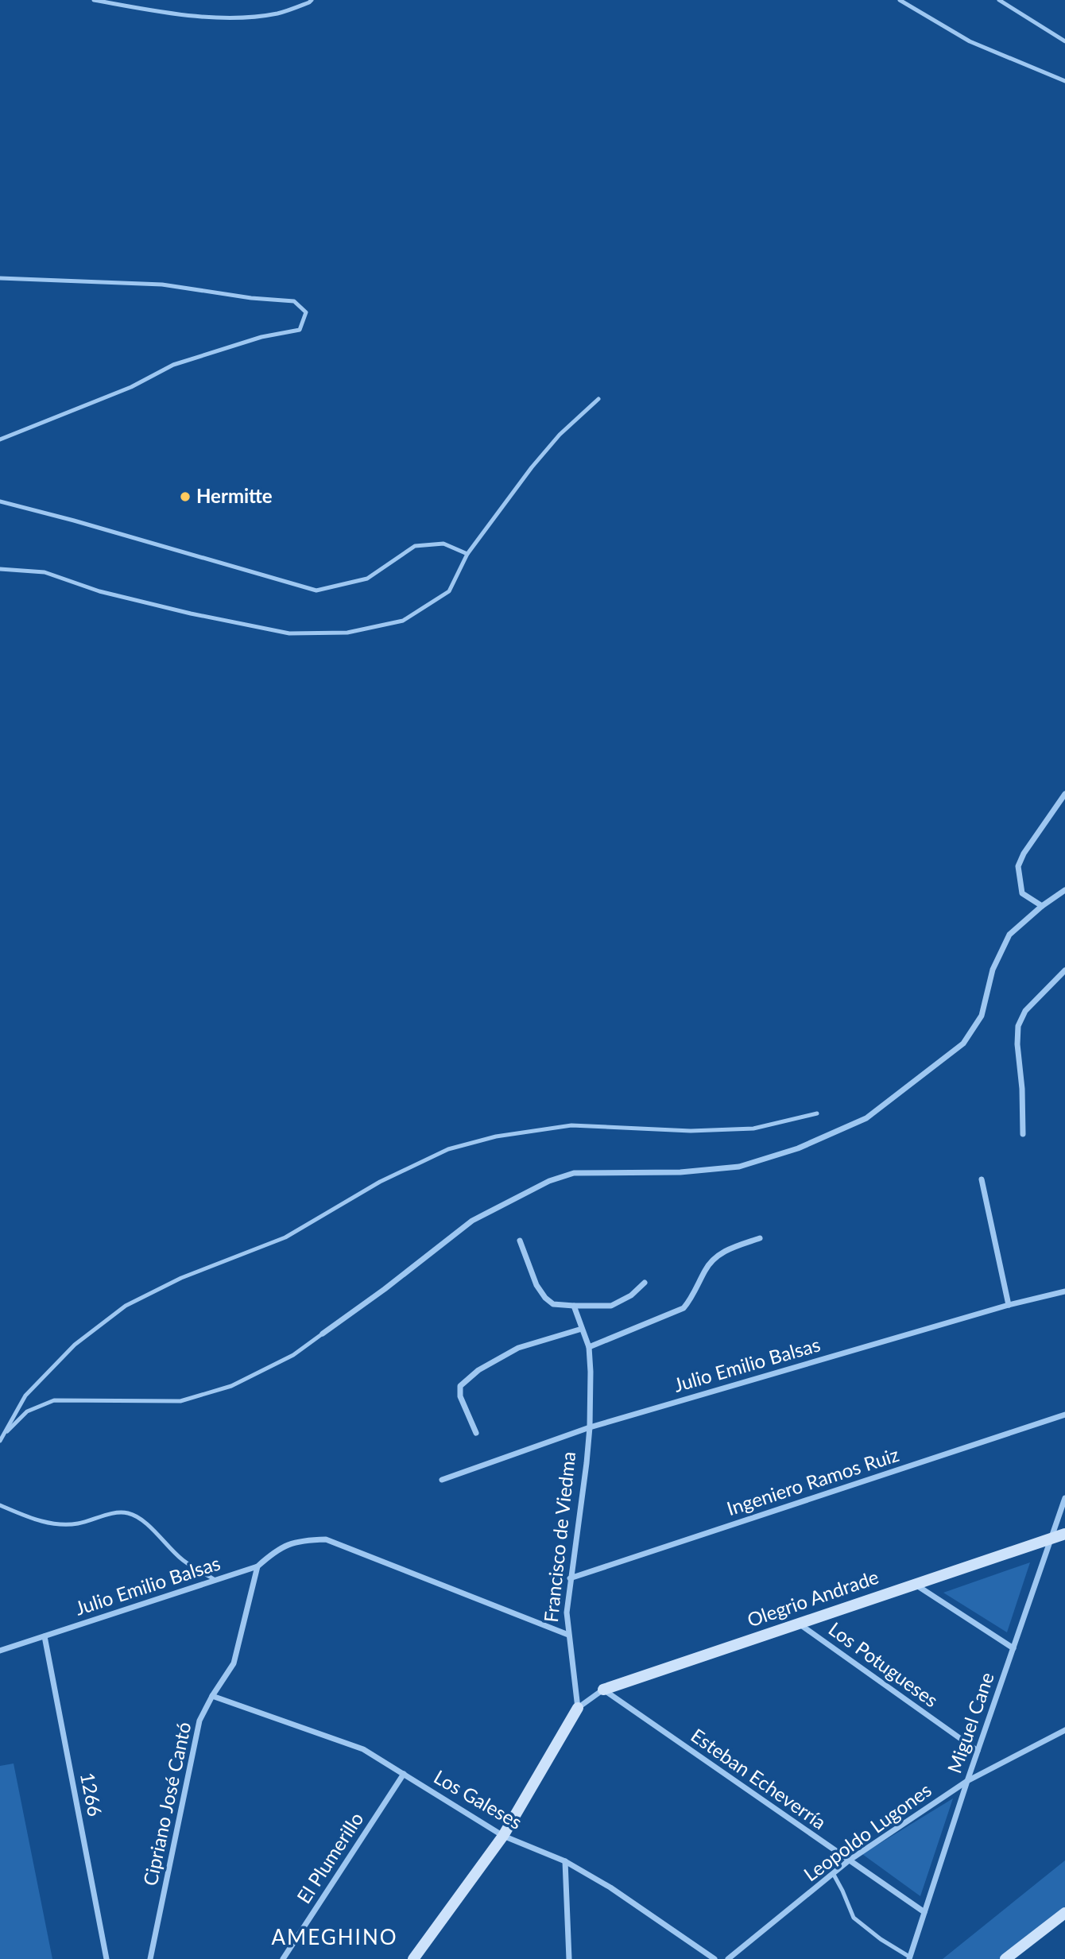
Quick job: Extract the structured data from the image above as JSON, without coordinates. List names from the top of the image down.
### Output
{
  "streets": {
    "street": [
      "Julio Emilio Balsas",
      "Ingeniero Ramos Ruiz",
      "Francisco de Viedma",
      "Olegrio Andrade",
      "Los Potugueses",
      "Miguel Cane",
      "Esteban Echeverría",
      "1266",
      "Los Galeses",
      "Cipriano José Cantó",
      "Leopoldo Lugones",
      "El Plumerillo"
    ]
  },
  "crossings": [
    ["Julio Emilio Balsas", "Francisco de Viedma"],
    ["Julio Emilio Balsas", "1266"],
    ["Julio Emilio Balsas", "Cipriano José Cantó"],
    ["Ingeniero Ramos Ruiz", "Francisco de Viedma"],
    ["Francisco de Viedma", "Olegrio Andrade"],
    ["Olegrio Andrade", "Los Potugueses"],
    ["Olegrio Andrade", "Miguel Cane"],
    ["Olegrio Andrade", "Esteban Echeverría"],
    ["Los Potugueses", "Miguel Cane"],
    ["Miguel Cane", "Esteban Echeverría"],
    ["Miguel Cane", "Leopoldo Lugones"],
    ["Esteban Echeverría", "Leopoldo Lugones"],
    ["Los Galeses", "Cipriano José Cantó"],
    ["Los Galeses", "El Plumerillo"]
  ],
  "districts": ["AMEGHINO"],
  "places": ["Hermitte"]
}
